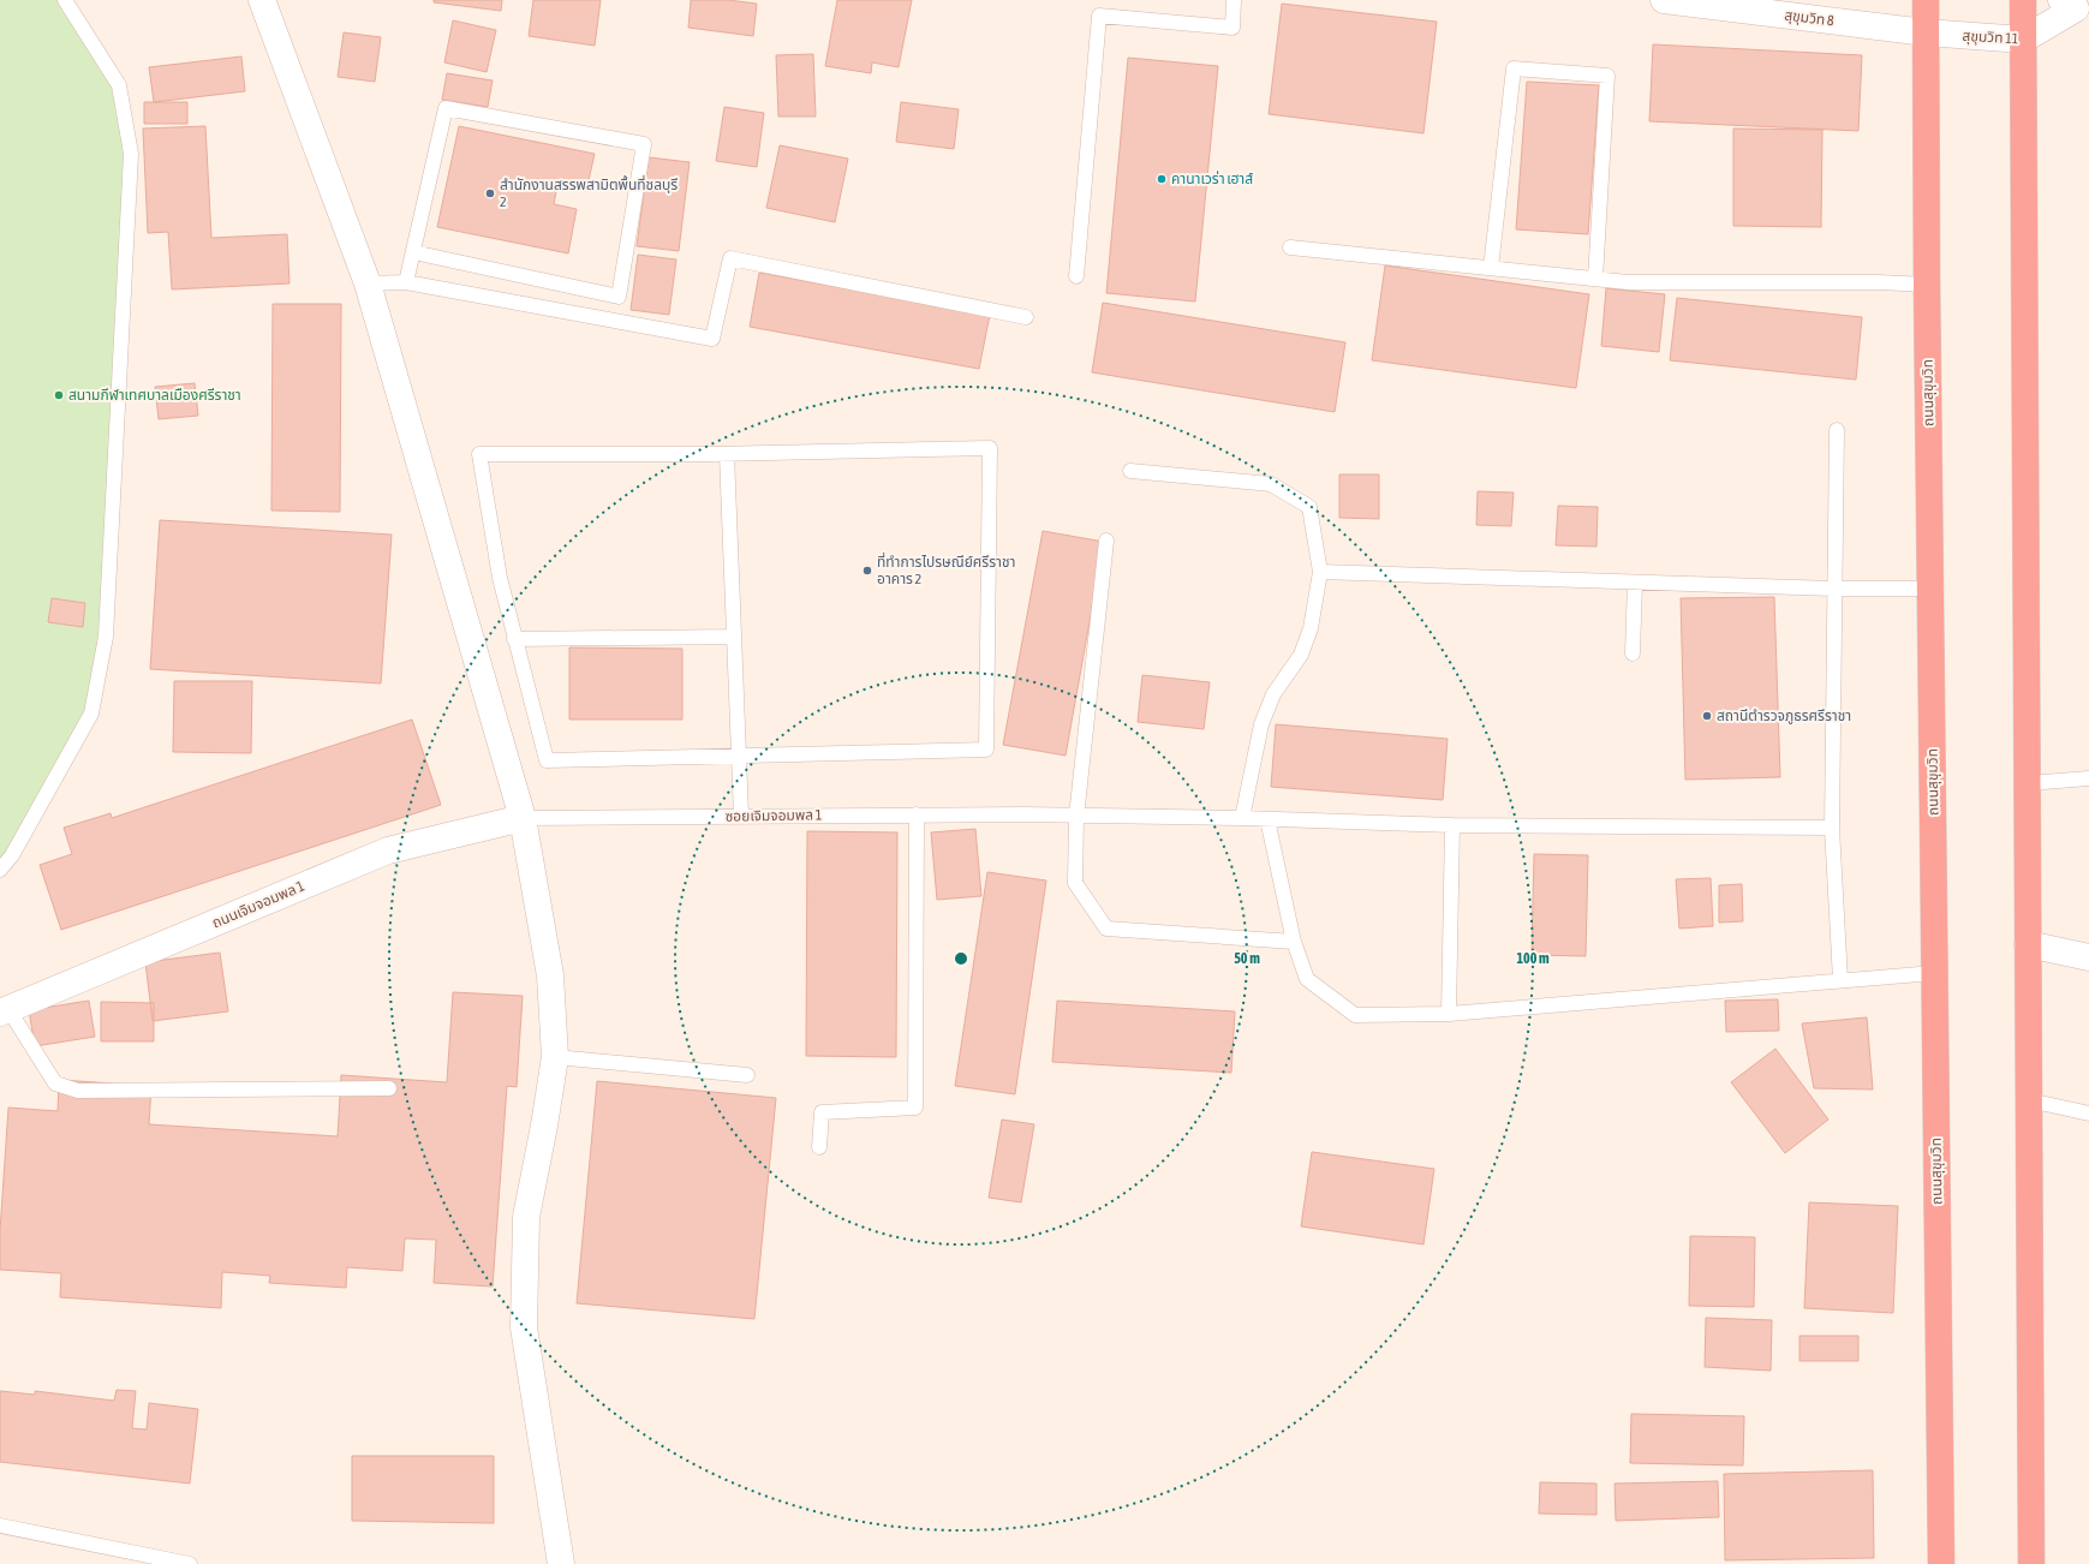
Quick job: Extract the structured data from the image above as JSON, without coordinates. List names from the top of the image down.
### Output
{
  "streets": {
    "highway": ["ถนนสุขุมวิท"],
    "street": ["สุขุมวิท 8", "สุขุมวิท 11", "ถนนเจิมจอมพล 1"],
    "lane": ["ซอยเจิมจอมพล 1"]
  },
  "crossings": [
    ["สุขุมวิท 8", "สุขุมวิท 11"],
    ["สุขุมวิท 8", "ถนนสุขุมวิท"],
    ["สุขุมวิท 11", "ถนนสุขุมวิท"],
    ["ซอยเจิมจอมพล 1", "ถนนเจิมจอมพล 1"]
  ],
  "places": [
    "คานาเวร่า เฮาส์",
    "สำนักงานสรรพสามิตพื้นที่ชลบุรี 2",
    "สนามกีฬาเทศบาลเมืองศรีราชา",
    "ที่ทำการไปรษณีย์ศรีราชา อาคาร 2",
    "สถานีตำรวจภูธรศรีราชา"
  ],
  "rings": ["50 m", "100 m"]
}
